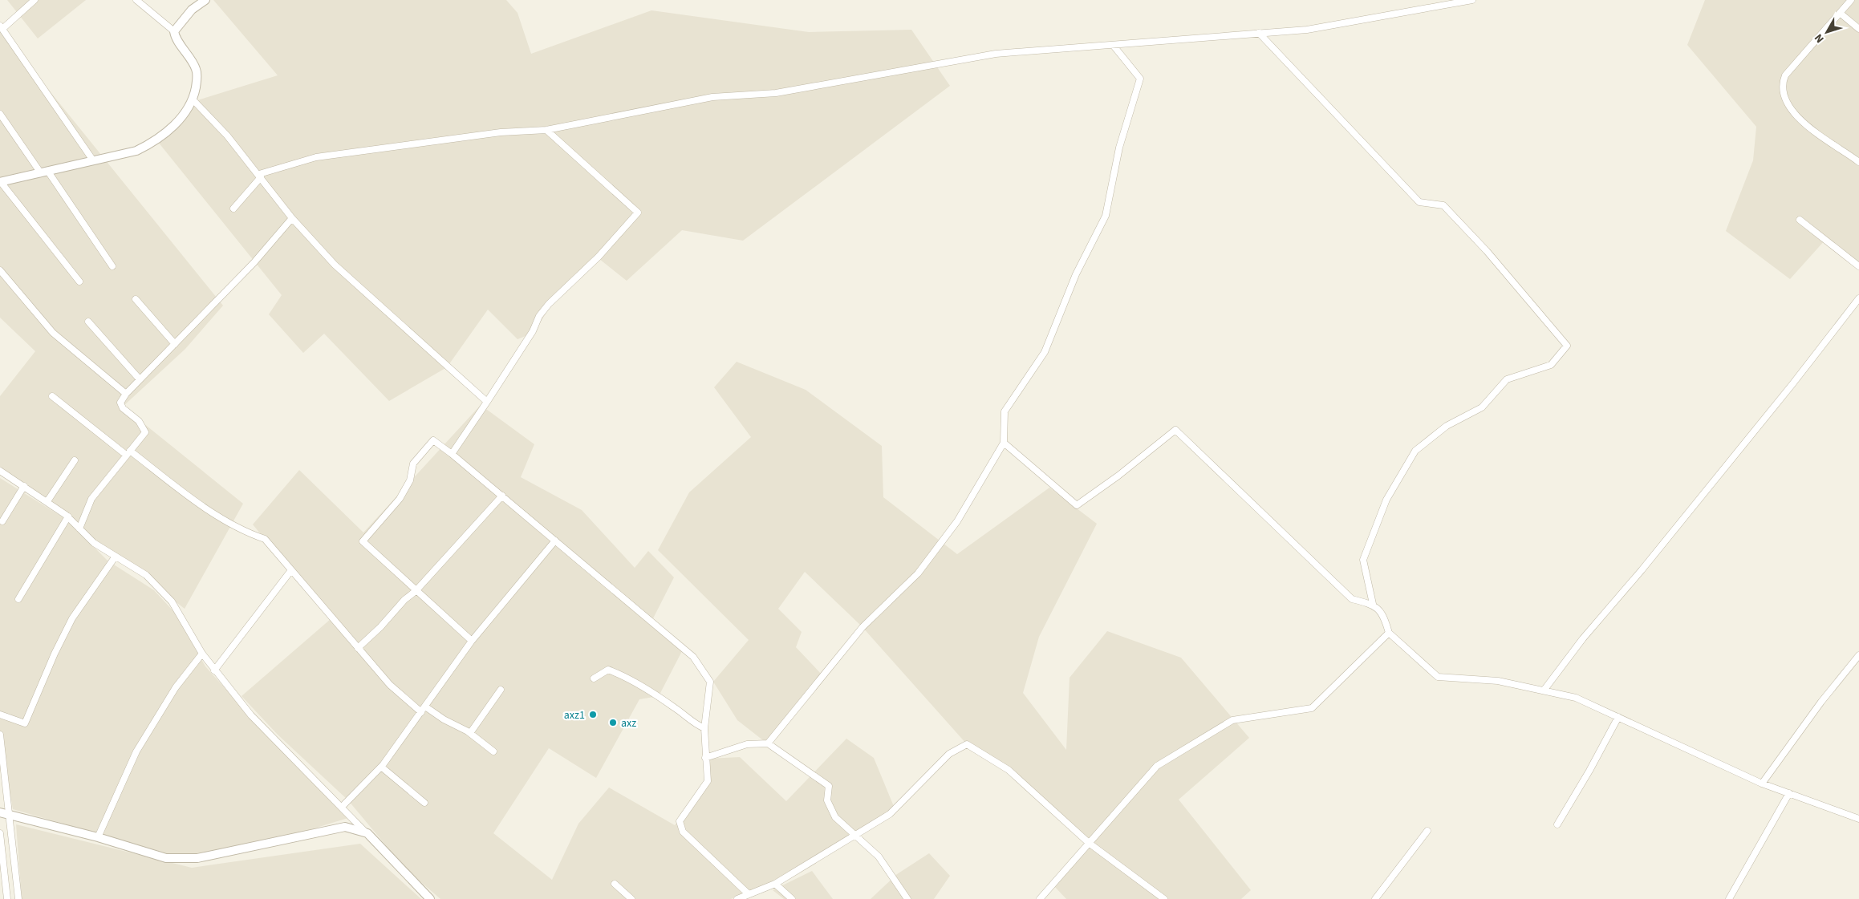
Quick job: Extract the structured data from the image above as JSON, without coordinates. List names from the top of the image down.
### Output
{
  "places": ["axz1", "axz"],
  "north": "bottom left"
}
